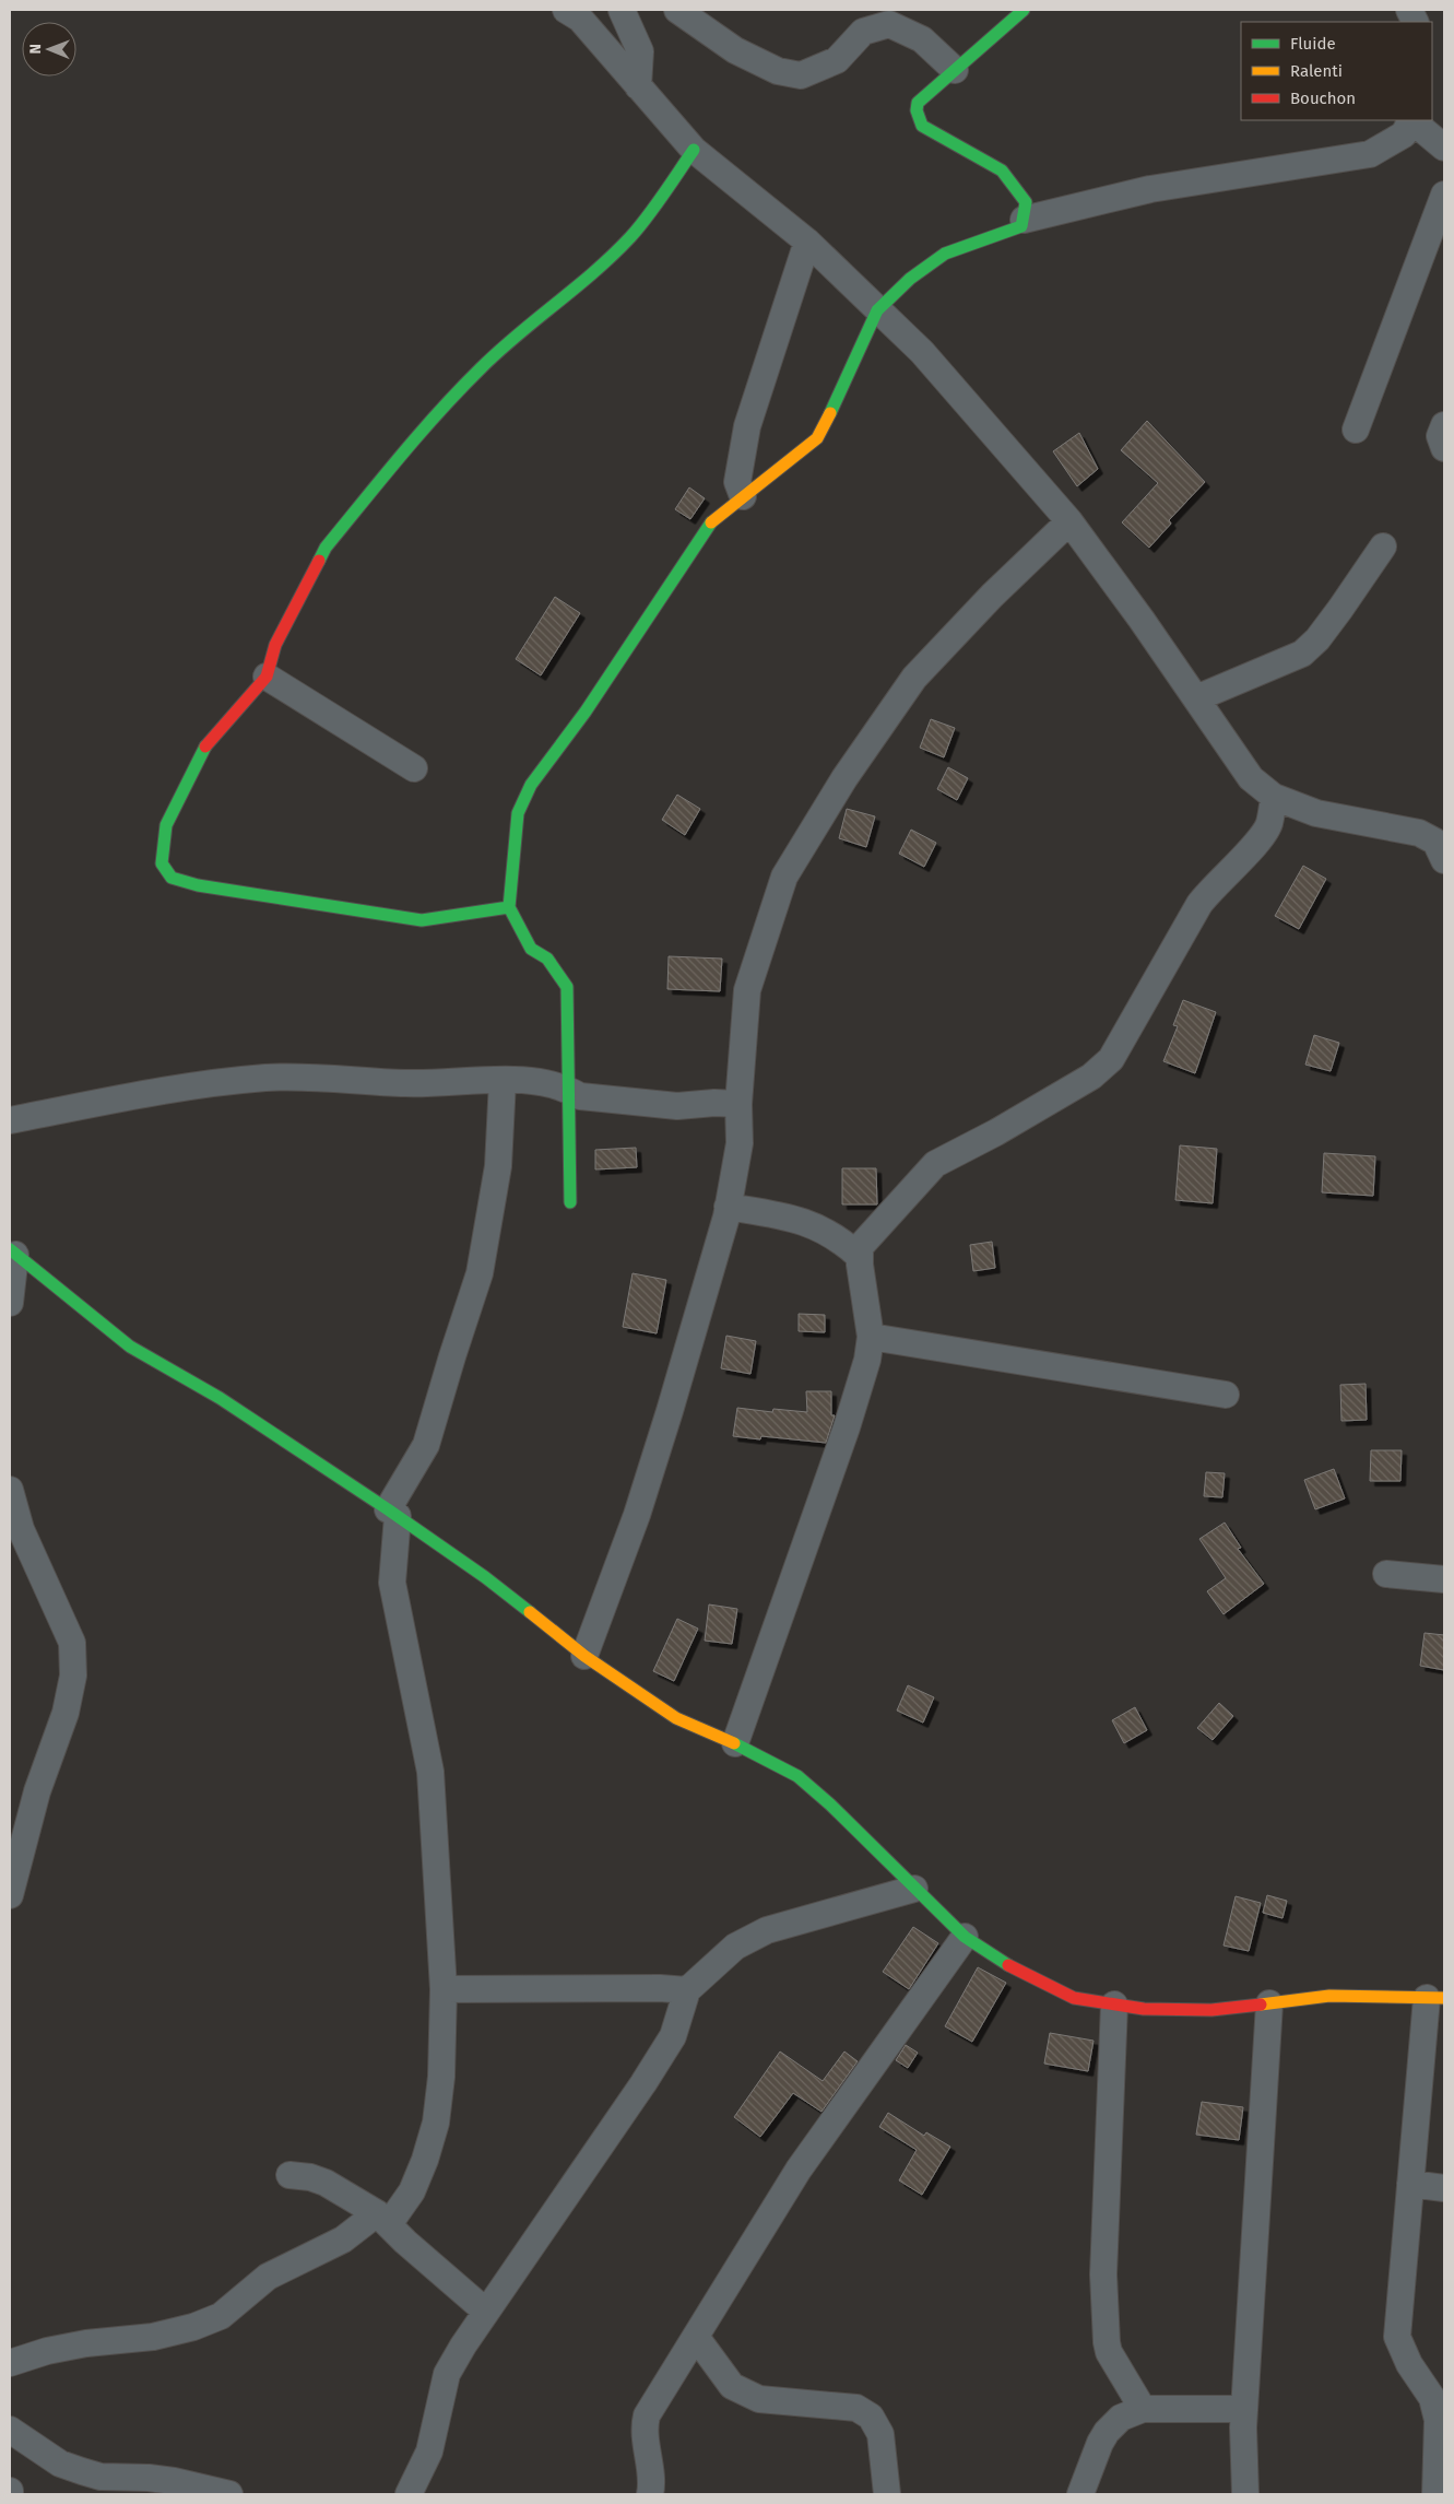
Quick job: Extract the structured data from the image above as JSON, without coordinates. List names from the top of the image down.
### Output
{
  "legend": ["Fluide", "Ralenti", "Bouchon"],
  "north": "left"
}
